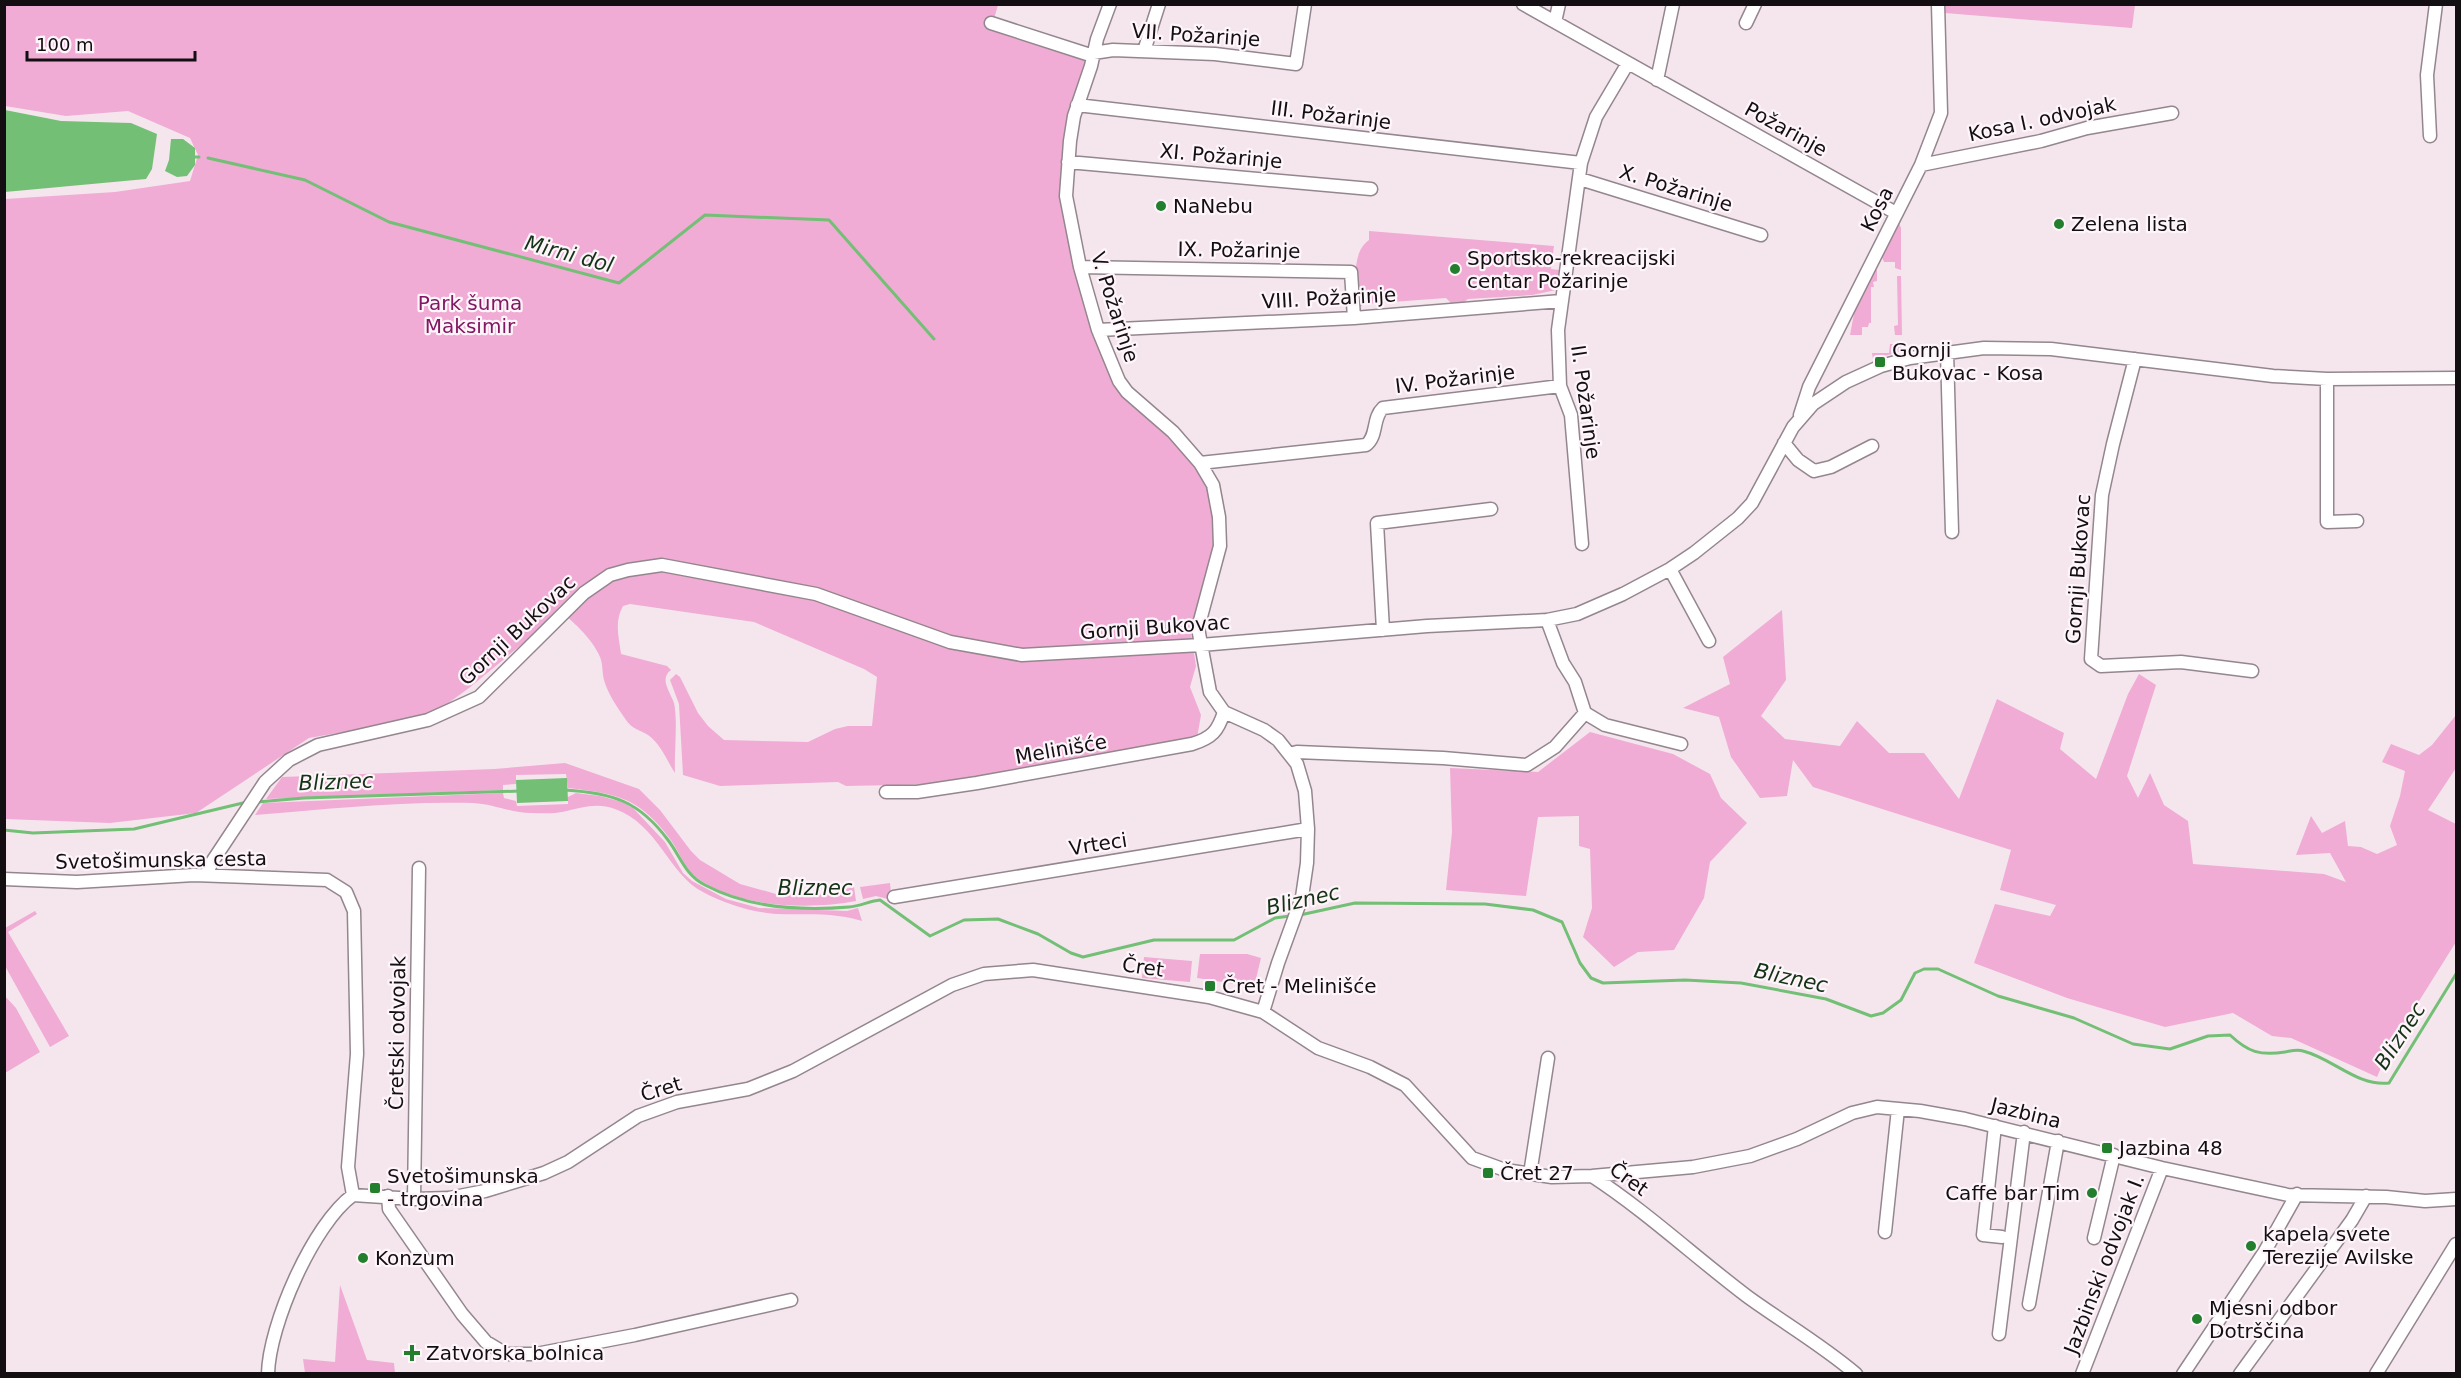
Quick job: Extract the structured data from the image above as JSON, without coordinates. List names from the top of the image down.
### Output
{
  "streets": {
    "street": [
      "VII. Požarinje",
      "III. Požarinje",
      "Kosa I. odvojak",
      "Požarinje",
      "XI. Požarinje",
      "X. Požarinje",
      "Kosa",
      "IX. Požarinje",
      "VIII. Požarinje",
      "V. Požarinje",
      "IV. Požarinje",
      "II. Požarinje",
      "Gornji Bukovac",
      "Melinišće",
      "Vrteci",
      "Svetošimunska cesta",
      "Čret",
      "Čretski odvojak",
      "Jazbina",
      "Jazbinski odvojak I."
    ]
  },
  "crossings": [
    ["VII. Požarinje", "V. Požarinje"],
    ["III. Požarinje", "V. Požarinje"],
    ["III. Požarinje", "II. Požarinje"],
    ["Kosa I. odvojak", "Kosa"],
    ["Požarinje", "Kosa"],
    ["Požarinje", "II. Požarinje"],
    ["XI. Požarinje", "V. Požarinje"],
    ["X. Požarinje", "II. Požarinje"],
    ["Kosa", "Gornji Bukovac"],
    ["IX. Požarinje", "VIII. Požarinje"],
    ["IX. Požarinje", "V. Požarinje"],
    ["VIII. Požarinje", "V. Požarinje"],
    ["VIII. Požarinje", "II. Požarinje"],
    ["V. Požarinje", "IV. Požarinje"],
    ["V. Požarinje", "Gornji Bukovac"],
    ["IV. Požarinje", "II. Požarinje"],
    ["Gornji Bukovac", "Svetošimunska cesta"],
    ["Svetošimunska cesta", "Čret"],
    ["Čret", "Čretski odvojak"],
    ["Čret", "Jazbina"],
    ["Jazbina", "Jazbinski odvojak I."]
  ],
  "water": ["Mirni dol", "Bliznec"],
  "parks": ["Park šuma Maksimir"],
  "places": {
    "other": [
      "NaNebu",
      "Zelena lista",
      "Sportsko-rekreacijski centar Požarinje",
      "Caffe bar Tim",
      "kapela svete Terezije Avilske",
      "Konzum",
      "Mjesni odbor Dotrščina"
    ],
    "transit": [
      "Gornji Bukovac - Kosa",
      "Čret - Melinišće",
      "Jazbina 48",
      "Čret 27",
      "Svetošimunska - trgovina"
    ],
    "health": ["Zatvorska bolnica"]
  },
  "scale_bar": "100 m"
}
